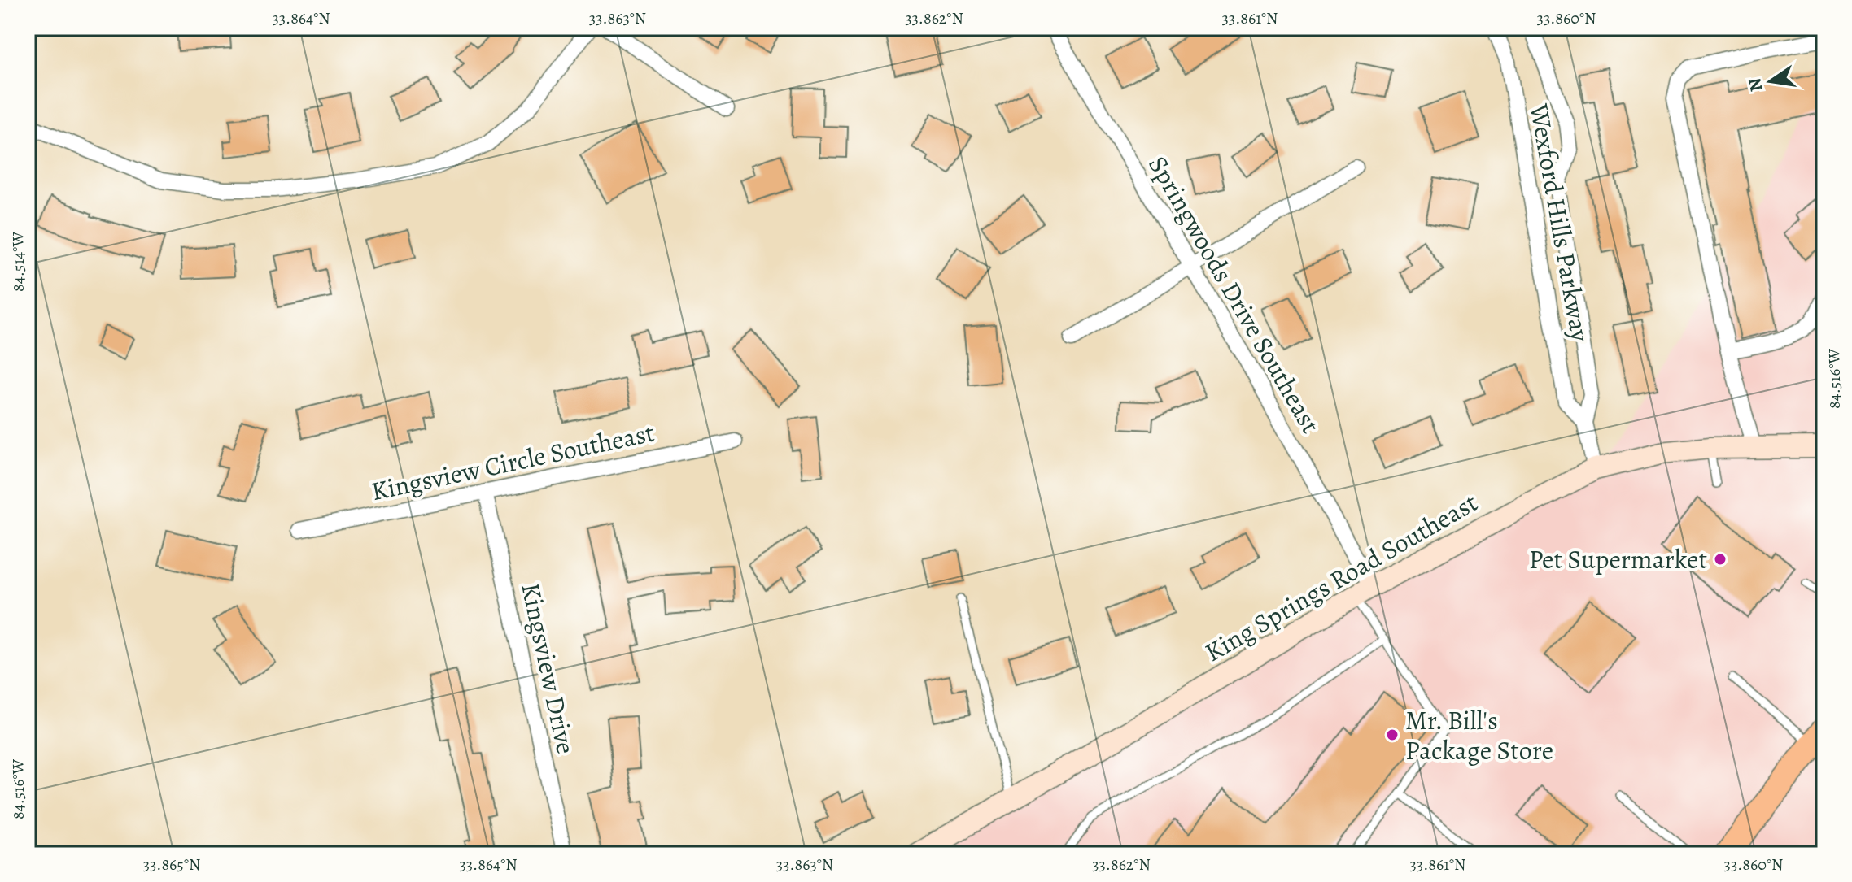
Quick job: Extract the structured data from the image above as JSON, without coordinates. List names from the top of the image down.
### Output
{
  "streets": {
    "street": [
      "Wexford Hills Parkway",
      "Springwoods Drive Southeast",
      "Kingsview Circle Southeast",
      "King Springs Road Southeast",
      "Kingsview Drive"
    ]
  },
  "crossings": [
    ["Wexford Hills Parkway", "King Springs Road Southeast"],
    ["Springwoods Drive Southeast", "King Springs Road Southeast"],
    ["Kingsview Circle Southeast", "Kingsview Drive"]
  ],
  "places": ["Pet Supermarket", "Mr. Bill's Package Store"],
  "north": "left",
  "coordinates": [
    "33.864°N",
    "33.863°N",
    "33.862°N",
    "33.861°N",
    "33.860°N",
    "84.514°W",
    "84.516°W",
    "33.865°N"
  ]
}
